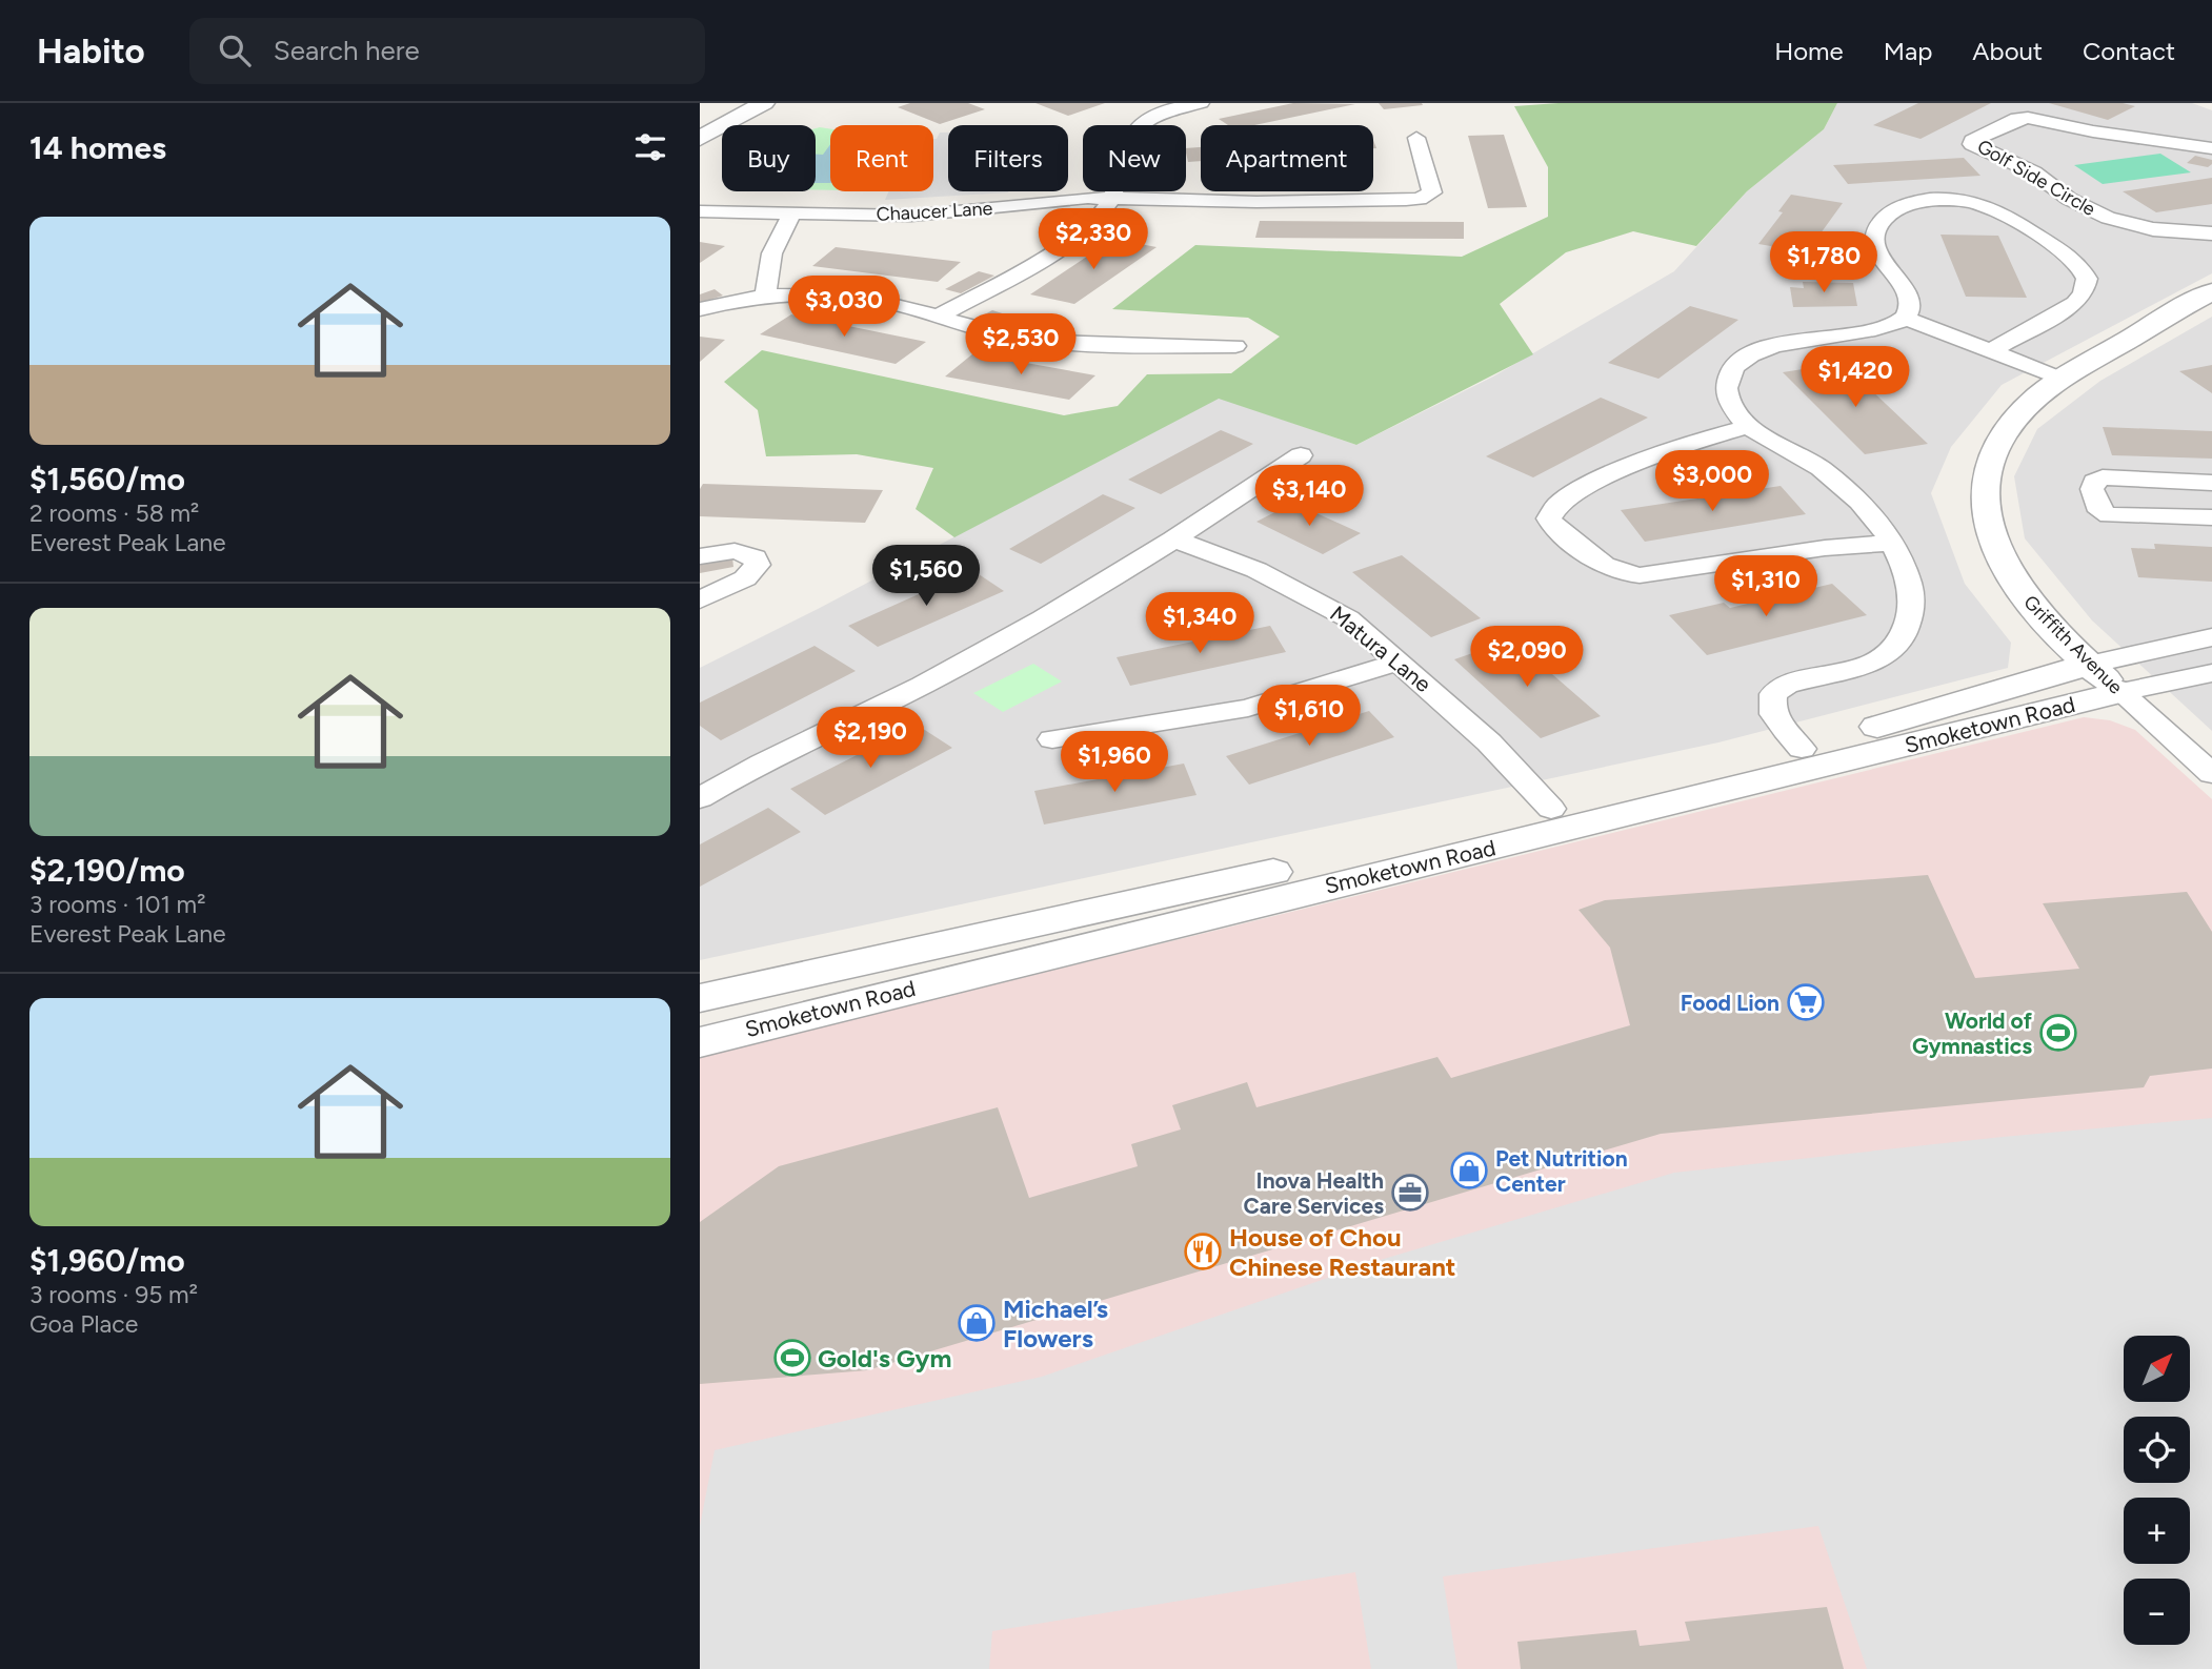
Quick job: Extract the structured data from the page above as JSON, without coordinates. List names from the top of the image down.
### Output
{
  "streets": {
    "street": [
      "Golf Side Circle",
      "Chaucer Lane",
      "Griffith Avenue",
      "Matura Lane",
      "Smoketown Road"
    ]
  },
  "crossings": [
    ["Griffith Avenue", "Smoketown Road"],
    ["Matura Lane", "Smoketown Road"]
  ],
  "places": {
    "supermarket": ["Food Lion"],
    "sports": ["World of Gymnastics", "Gold's Gym"],
    "shop": ["Pet Nutrition Center", "Michael’s Flowers"],
    "office": ["Inova Health Care Services"],
    "restaurant": ["House of Chou Chinese Restaurant"]
  },
  "north": "top right",
  "page": {
    "header": "Habito",
    "search": "Search here",
    "nav": [
      "Home",
      "Map",
      "About",
      "Contact"
    ],
    "heading": "14 homes",
    "chip": [
      "Buy",
      "Rent",
      "Filters",
      "New",
      "Apartment"
    ],
    "list": [
      {
        "name": "$1,560/mo",
        "note": "2 rooms · 58 m² · Everest Peak Lane"
      },
      {
        "name": "$2,190/mo",
        "note": "3 rooms · 101 m² · Everest Peak Lane"
      },
      {
        "name": "$1,960/mo",
        "note": "3 rooms · 95 m² · Goa Place"
      }
    ],
    "price": [
      "$2,330",
      "$1,780",
      "$3,030",
      "$2,530",
      "$1,420",
      "$3,000",
      "$3,140",
      "$1,560",
      "$1,310",
      "$1,340",
      "$2,090",
      "$1,610",
      "$2,190",
      "$1,960"
    ],
    "map_buttons": ["+", "−"]
  }
}
